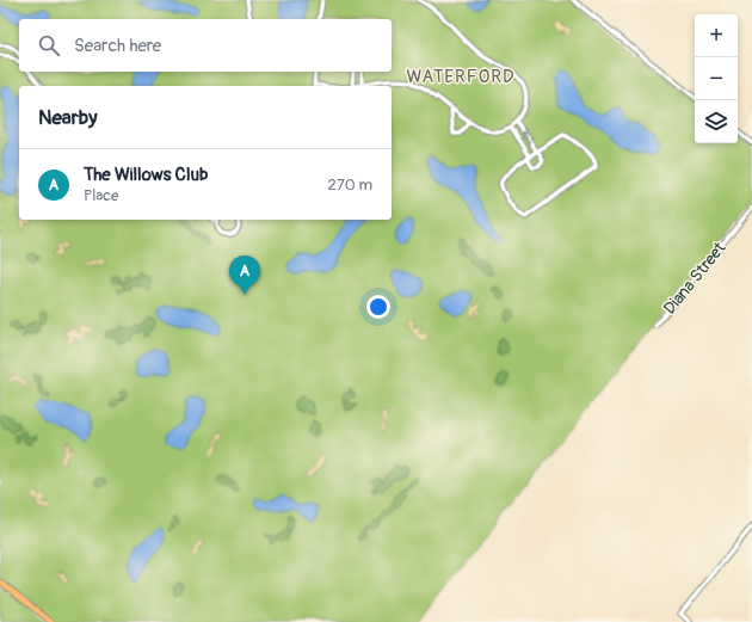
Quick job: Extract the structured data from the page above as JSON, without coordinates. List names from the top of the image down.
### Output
{
  "streets": {
    "street": ["Diana Street"]
  },
  "districts": ["WATERFORD"],
  "page": {
    "map_buttons": ["+", "−"],
    "search": "Search here",
    "heading": "Nearby",
    "list": [
      {
        "mark": "A",
        "name": "The Willows Club",
        "note": "Place",
        "value": "270 m"
      }
    ],
    "pins": "A"
  }
}
